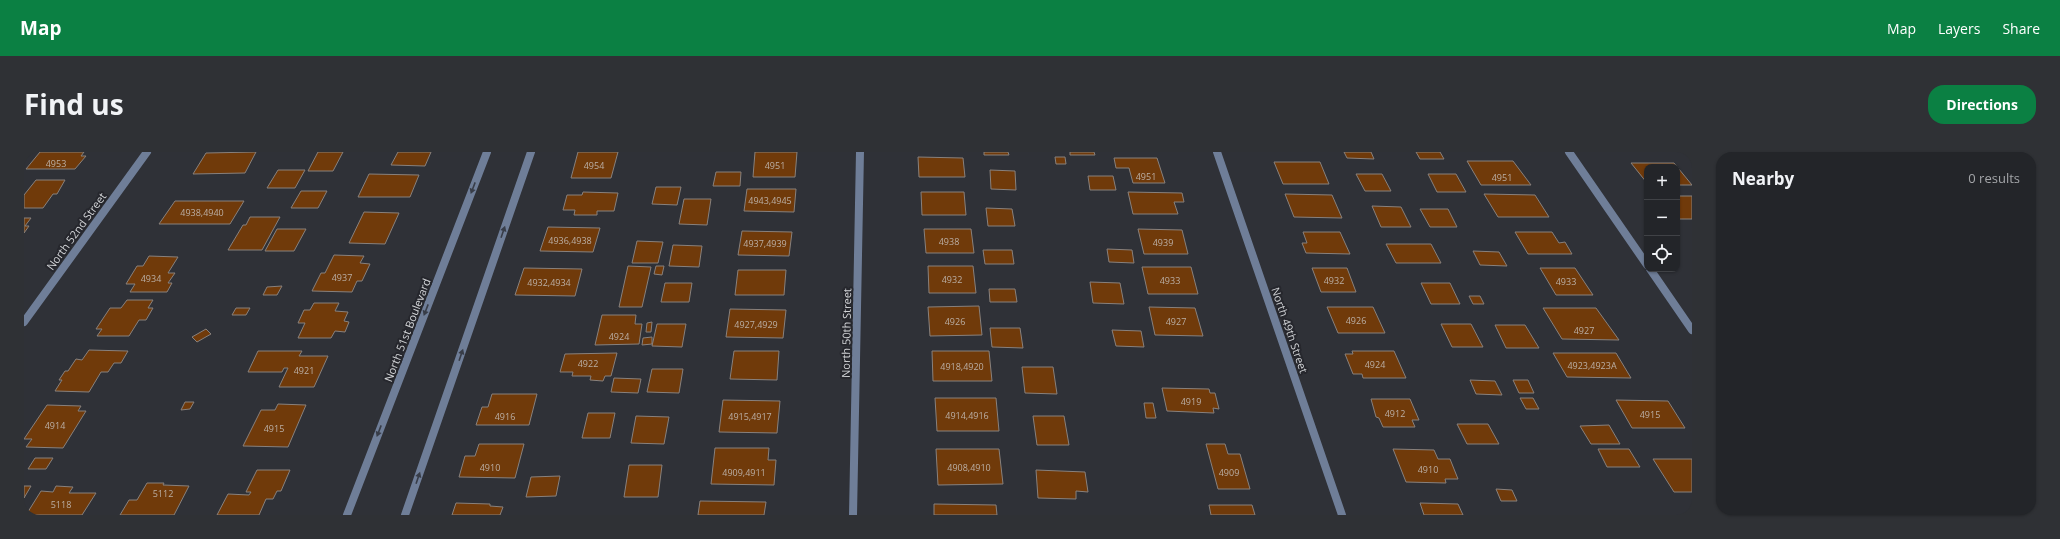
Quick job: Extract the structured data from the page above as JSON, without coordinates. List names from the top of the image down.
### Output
{
  "streets": {
    "street": [
      "North 52nd Street",
      "North 51st Boulevard",
      "North 49th Street",
      "North 50th Street"
    ]
  },
  "house_numbers": [
    "4953",
    "4954",
    "4951",
    "4951",
    "4951",
    "4943,4945",
    "4938,4940",
    "4936,4938",
    "4938",
    "4939",
    "4937,4939",
    "4937",
    "4934",
    "4932",
    "4933",
    "4932",
    "4933",
    "4932,4934",
    "4926",
    "4926",
    "4927",
    "4927,4929",
    "4927",
    "4924",
    "4922",
    "4924",
    "4923,4923A",
    "4918,4920",
    "4921",
    "4919",
    "4912",
    "4915",
    "4914,4916",
    "4916",
    "4915,4917",
    "4914",
    "4915",
    "4910",
    "4908,4910",
    "4910",
    "4909,4911",
    "4909",
    "5112",
    "5118"
  ],
  "page": {
    "header": "Map",
    "nav": ["Map", "Layers", "Share"],
    "title": "Find us",
    "buttons": "Directions",
    "heading": ["Nearby", "0 results"],
    "map_buttons": ["+", "−"]
  }
}
